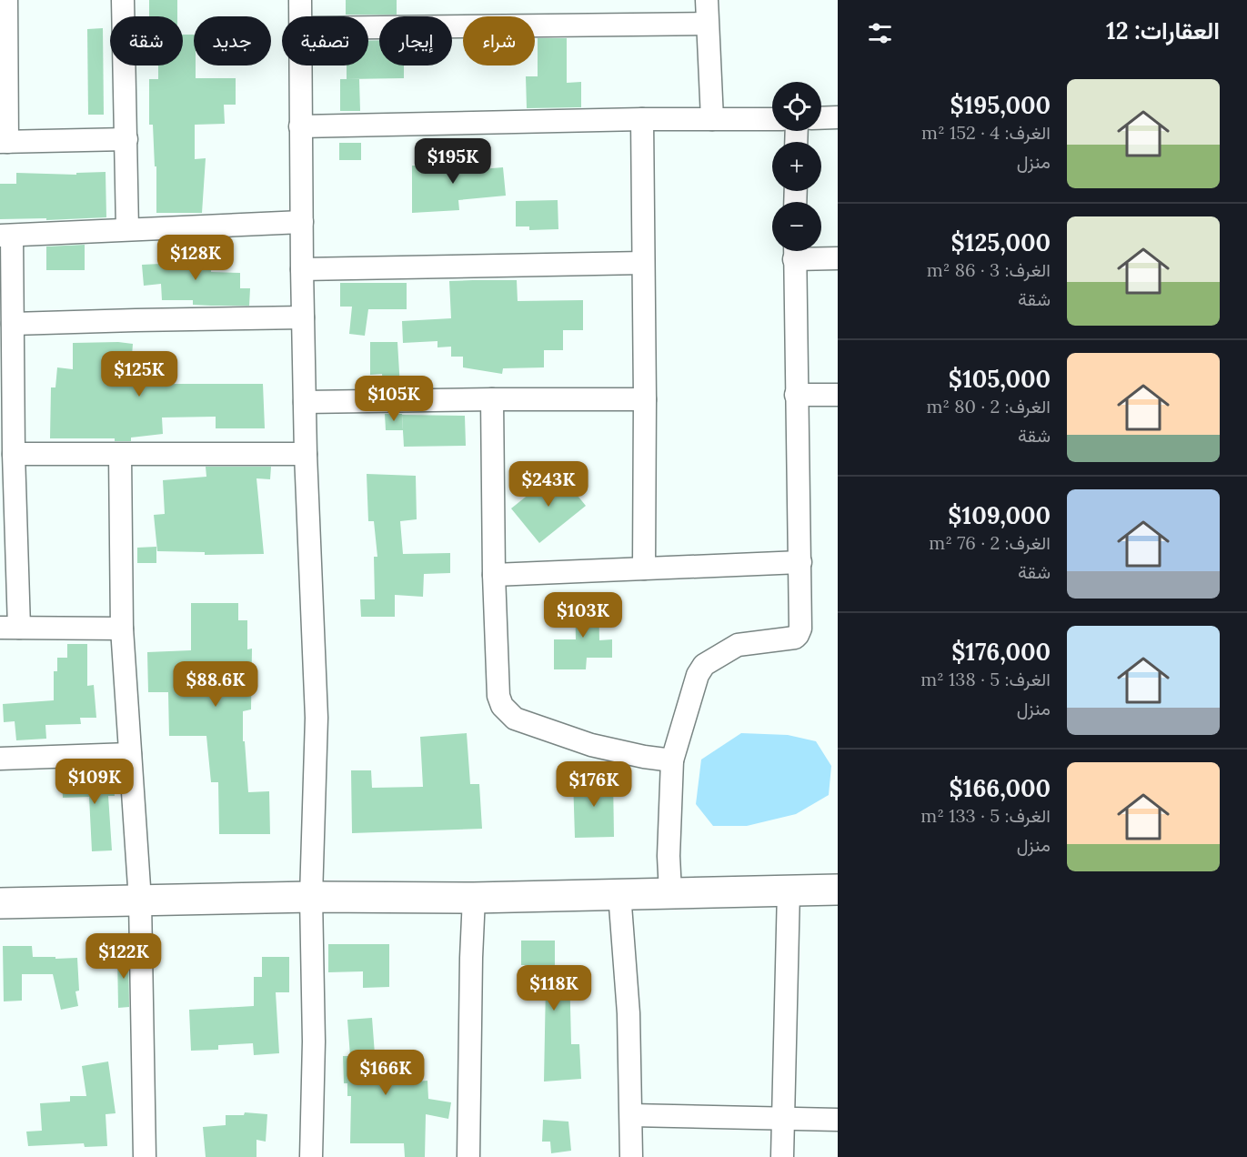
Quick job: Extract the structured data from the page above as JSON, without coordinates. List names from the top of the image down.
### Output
{
  "page": {
    "heading": "العقارات: 12",
    "chip": [
      "شراء",
      "إيجار",
      "تصفية",
      "جديد",
      "شقة"
    ],
    "list": [
      {
        "name": "$195,000",
        "note": "الغرف: 4 · 152 m² · منزل"
      },
      {
        "name": "$125,000",
        "note": "الغرف: 3 · 86 m² · شقة"
      },
      {
        "name": "$105,000",
        "note": "الغرف: 2 · 80 m² · شقة"
      },
      {
        "name": "$109,000",
        "note": "الغرف: 2 · 76 m² · شقة"
      },
      {
        "name": "$176,000",
        "note": "الغرف: 5 · 138 m² · منزل"
      },
      {
        "name": "$166,000",
        "note": "الغرف: 5 · 133 m² · منزل"
      }
    ],
    "map_buttons": ["+", "−"],
    "price": [
      "$195K",
      "$128K",
      "$125K",
      "$105K",
      "$243K",
      "$103K",
      "$88.6K",
      "$109K",
      "$176K",
      "$122K",
      "$118K",
      "$166K"
    ]
  }
}
